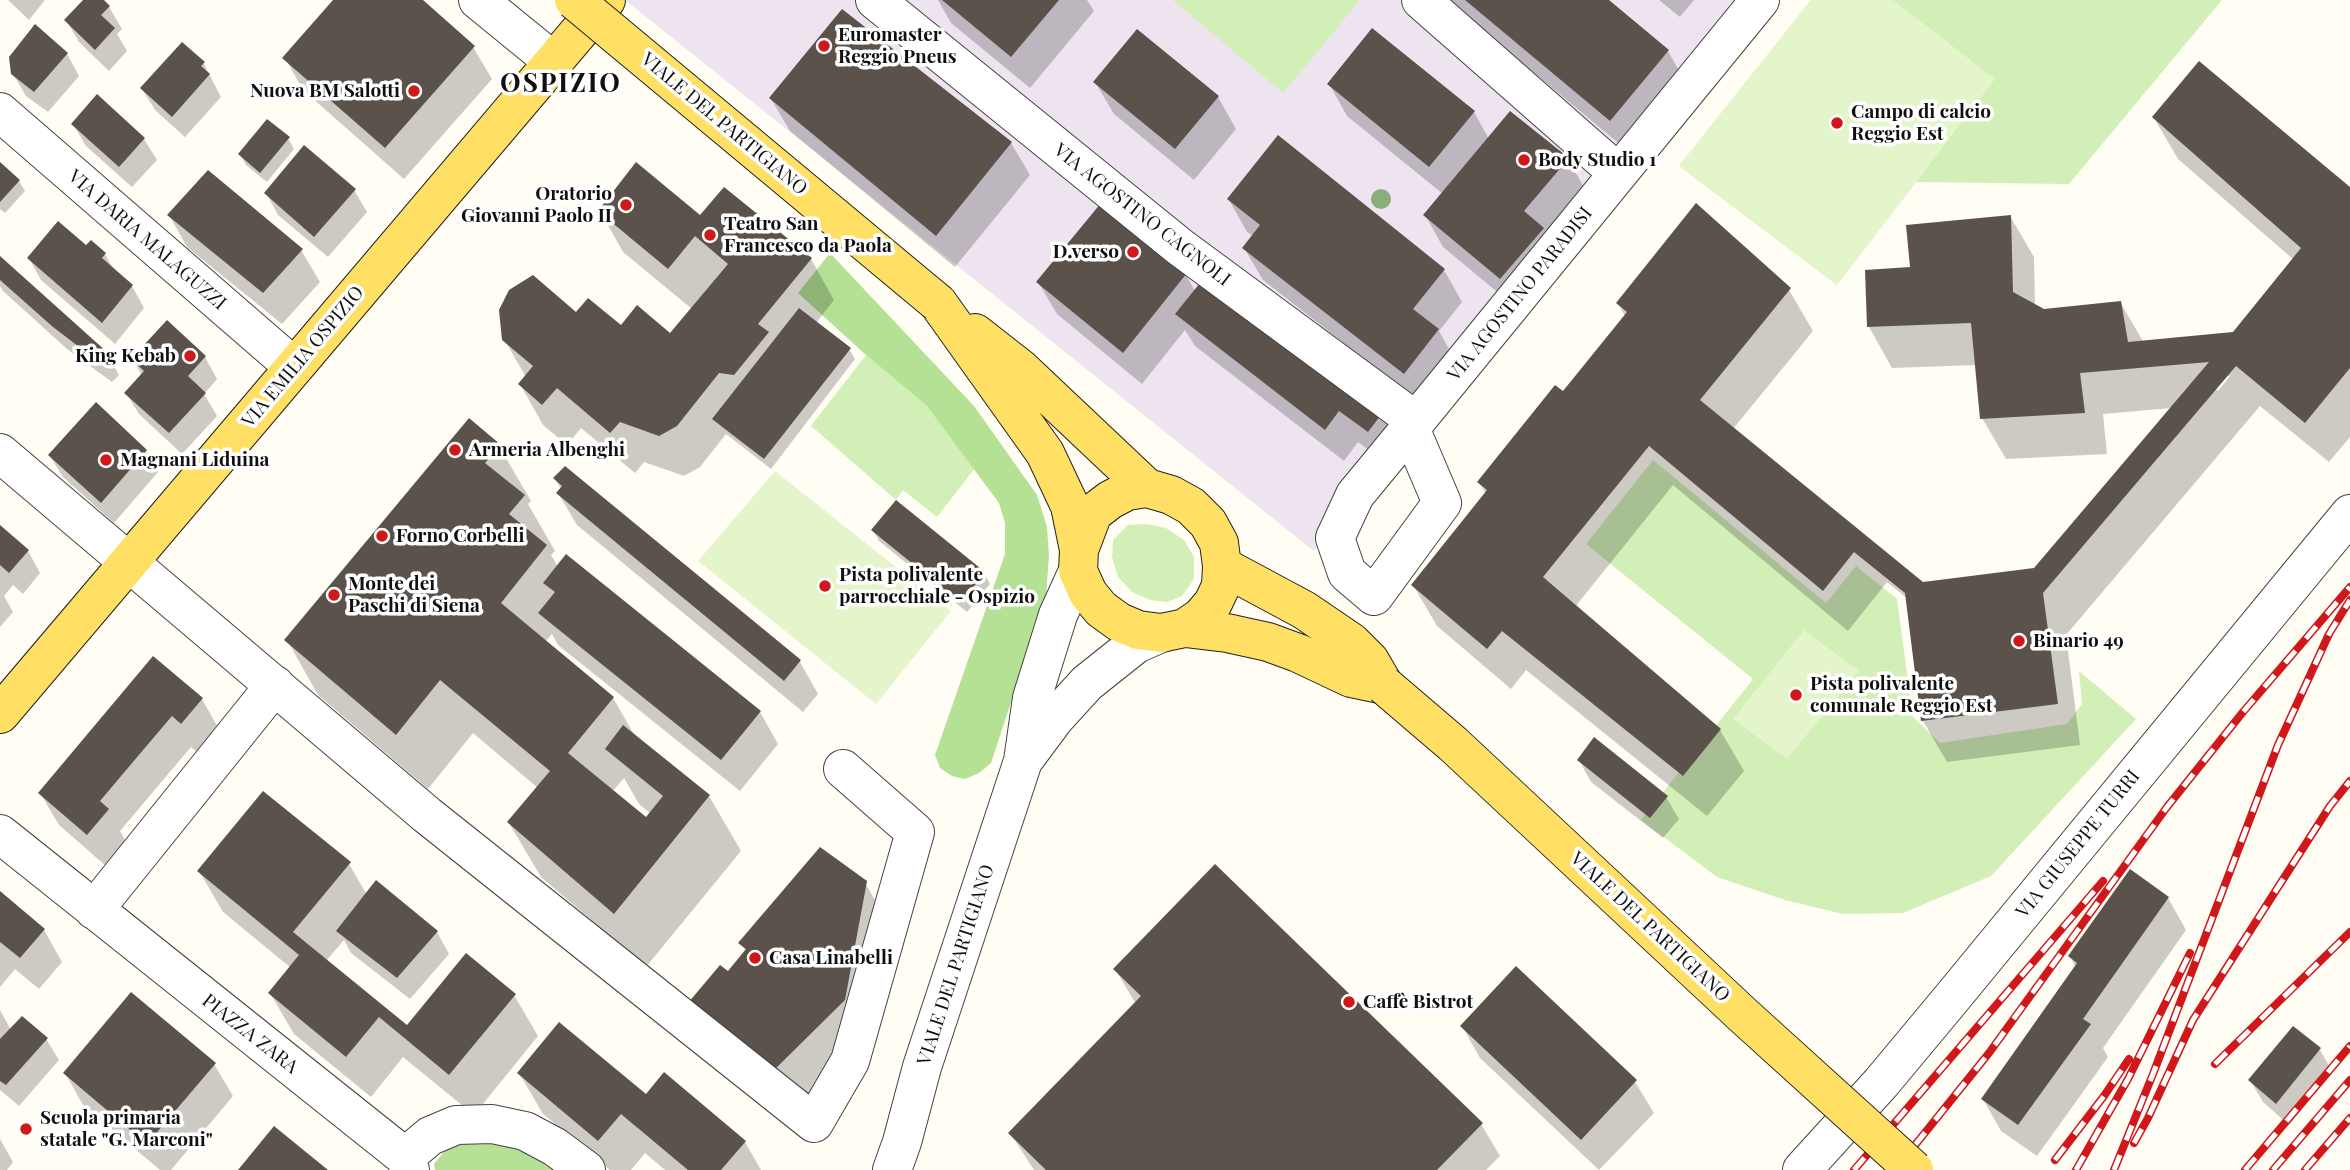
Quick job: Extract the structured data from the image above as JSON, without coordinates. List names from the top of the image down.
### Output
{
  "streets": {
    "main road": ["VIALE DEL PARTIGIANO", "VIA EMILIA OSPIZIO"],
    "street": [
      "VIA AGOSTINO CAGNOLI",
      "VIA DARIA MALAGUZZI",
      "VIA AGOSTINO PARADISI",
      "VIA GIUSEPPE TURRI",
      "PIAZZA ZARA"
    ]
  },
  "crossings": [
    ["VIA AGOSTINO CAGNOLI", "VIA AGOSTINO PARADISI"],
    ["VIA DARIA MALAGUZZI", "VIA EMILIA OSPIZIO"]
  ],
  "districts": ["OSPIZIO"],
  "places": [
    "Euromaster Reggio Pneus",
    "Nuova BM Salotti",
    "Campo di calcio Reggio Est",
    "Body Studio 1",
    "Oratorio Giovanni Paolo II",
    "Teatro San Francesco da Paola",
    "D.verso",
    "King Kebab",
    "Armeria Albenghi",
    "Magnani Liduina",
    "Forno Corbelli",
    "Pista polivalente parrocchiale - Ospizio",
    "Monte dei Paschi di Siena",
    "Binario 49",
    "Pista polivalente comunale Reggio Est",
    "Casa Linabelli",
    "Caffè Bistrot",
    "Scuola primaria statale \"G. Marconi\""
  ]
}
